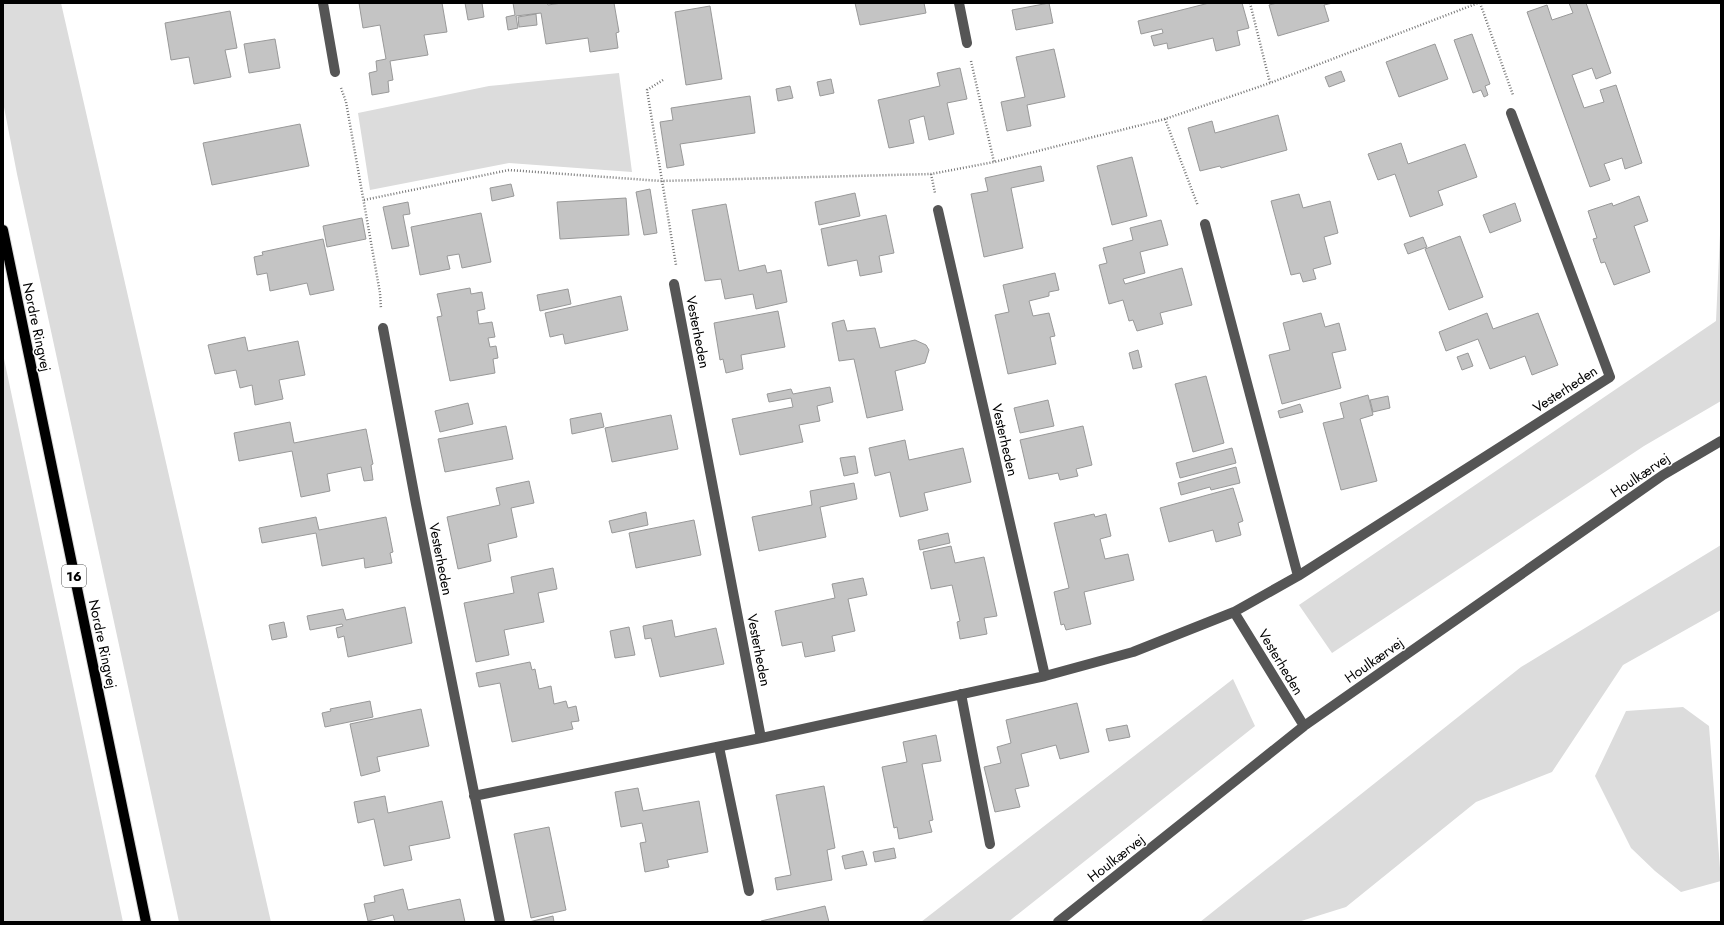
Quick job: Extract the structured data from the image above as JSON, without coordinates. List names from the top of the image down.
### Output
{
  "streets": {
    "main road": ["Nordre Ringvej", "16"],
    "street": ["Vesterheden", "Houlkærvej"]
  },
  "crossings": [
    ["Vesterheden", "Houlkærvej"]
  ]
}
